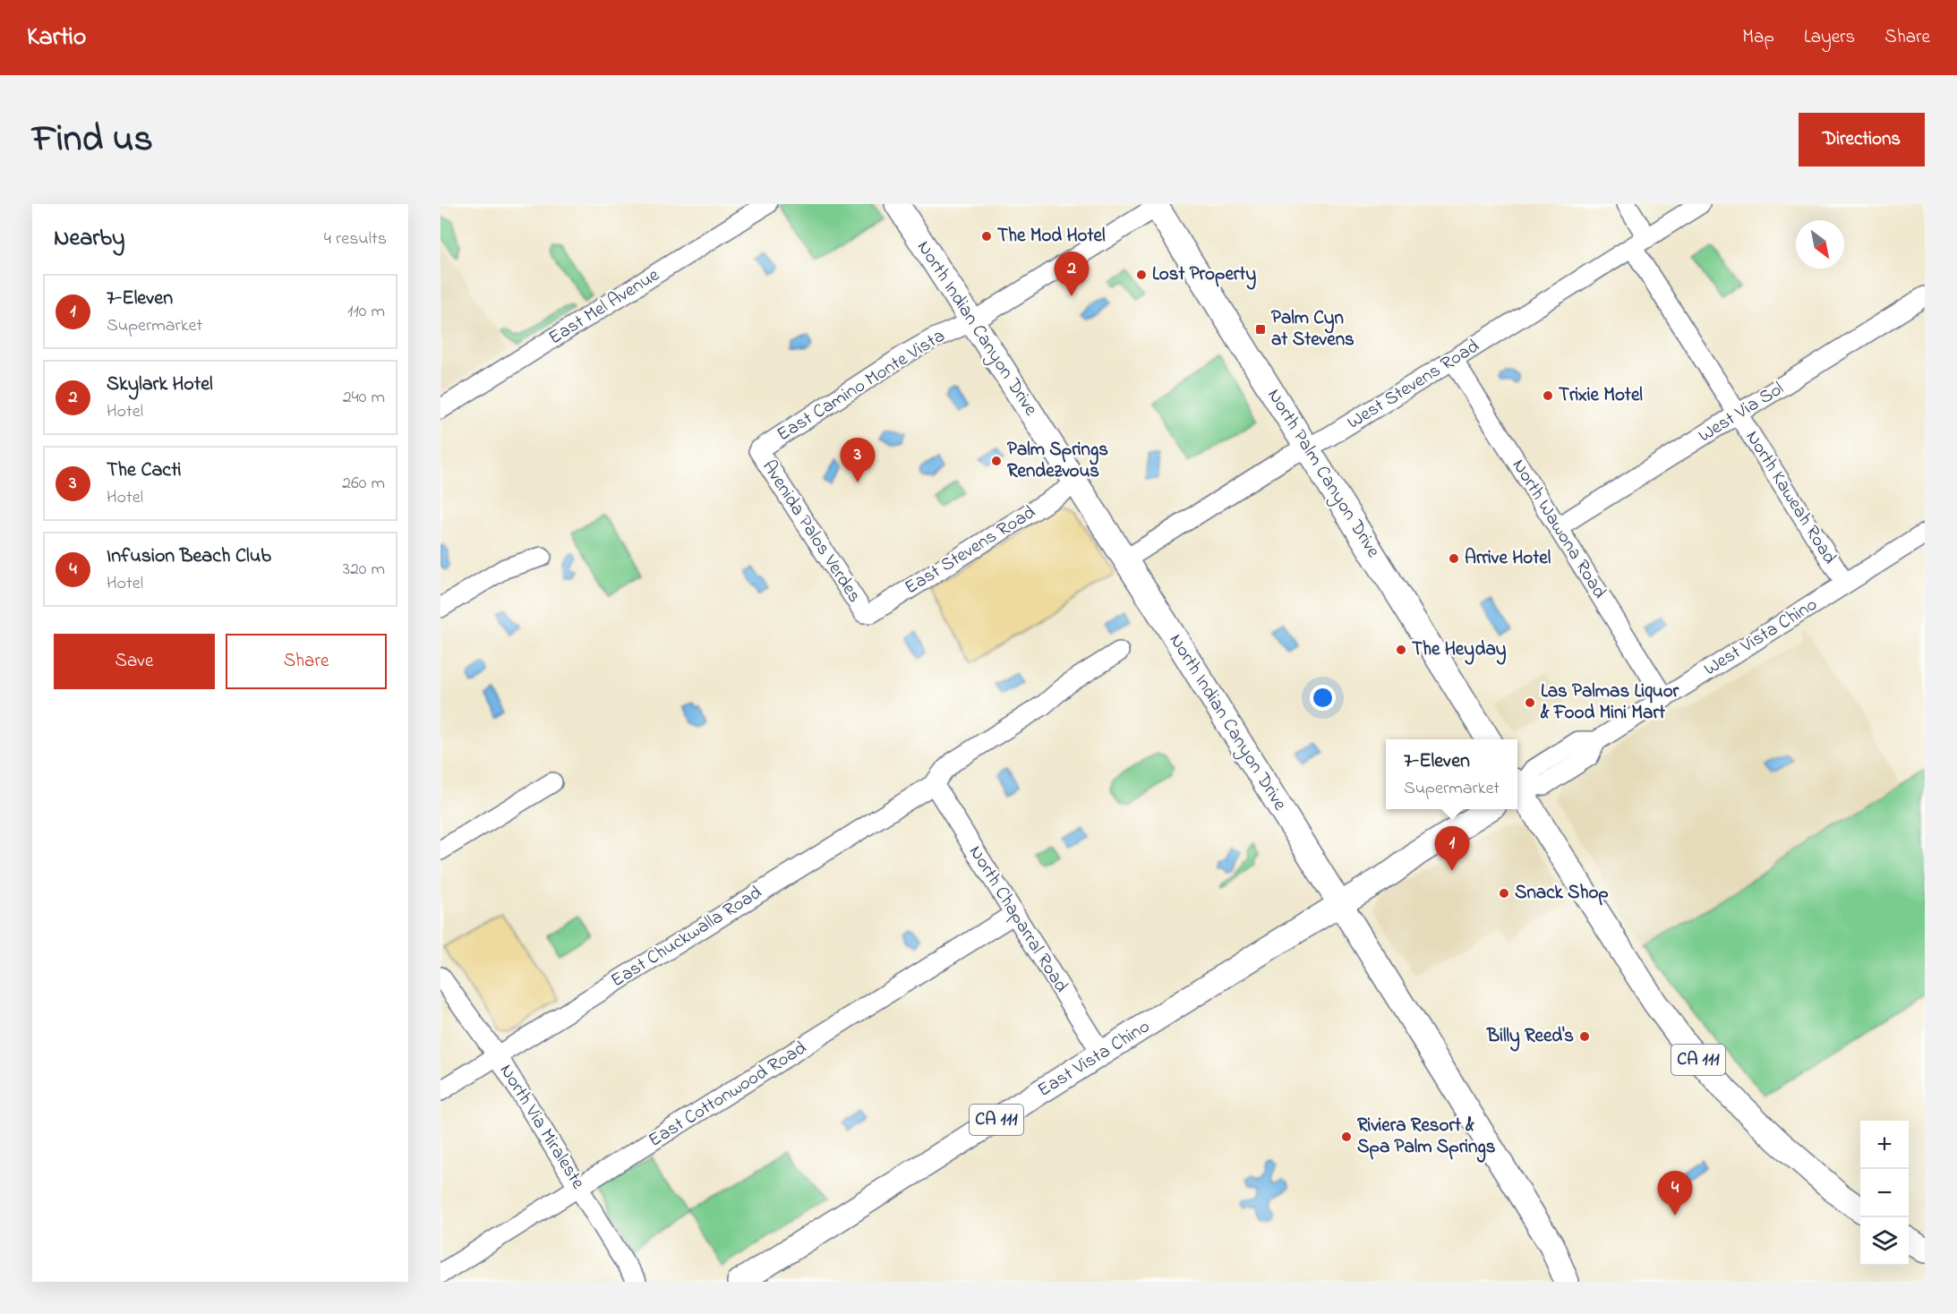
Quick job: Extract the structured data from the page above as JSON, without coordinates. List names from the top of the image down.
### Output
{
  "streets": {
    "main road": [
      "North Indian Canyon Drive",
      "North Palm Canyon Drive",
      "East Vista Chino",
      "CA 111"
    ],
    "street": [
      "East Mel Avenue",
      "West Stevens Road",
      "East Camino Monte Vista",
      "West Via Sol",
      "North Kaweah Road",
      "North Wawona Road",
      "Avenida Palos Verdes",
      "East Stevens Road",
      "West Vista Chino",
      "North Chaparral Road",
      "East Chuckwalla Road",
      "East Cottonwood Road",
      "North Via Miraleste"
    ]
  },
  "crossings": [
    ["North Indian Canyon Drive", "West Stevens Road"],
    ["North Indian Canyon Drive", "East Camino Monte Vista"],
    ["North Indian Canyon Drive", "East Stevens Road"],
    ["North Indian Canyon Drive", "East Vista Chino"],
    ["North Indian Canyon Drive", "CA 111"],
    ["West Stevens Road", "North Palm Canyon Drive"],
    ["West Stevens Road", "North Kaweah Road"],
    ["West Stevens Road", "North Wawona Road"],
    ["East Camino Monte Vista", "North Palm Canyon Drive"],
    ["East Camino Monte Vista", "Avenida Palos Verdes"],
    ["West Via Sol", "North Kaweah Road"],
    ["West Via Sol", "North Wawona Road"],
    ["North Kaweah Road", "West Vista Chino"],
    ["North Wawona Road", "West Vista Chino"],
    ["Avenida Palos Verdes", "East Stevens Road"],
    ["North Chaparral Road", "East Chuckwalla Road"],
    ["North Chaparral Road", "East Vista Chino"],
    ["North Chaparral Road", "East Cottonwood Road"],
    ["East Chuckwalla Road", "North Via Miraleste"],
    ["East Vista Chino", "CA 111"],
    ["East Cottonwood Road", "North Via Miraleste"]
  ],
  "places": {
    "other": [
      "The Mod Hotel",
      "Lost Property",
      "Trixie Motel",
      "Palm Springs Rendezvous",
      "Arrive Hotel",
      "The Heyday",
      "Las Palmas Liquor & Food Mini Mart",
      "Snack Shop",
      "Billy Reed's",
      "Riviera Resort & Spa Palm Springs"
    ],
    "transit": ["Palm Cyn at Stevens"]
  },
  "north": "bottom right",
  "page": {
    "header": "Kartio",
    "nav": ["Map", "Layers", "Share"],
    "title": "Find us",
    "buttons": [
      "Directions",
      ["Save", "Share"]
    ],
    "heading": ["Nearby", "4 results"],
    "pins": [
      "2",
      "3",
      "1",
      "4"
    ],
    "list": [
      {
        "mark": "1",
        "name": "7-Eleven",
        "note": "Supermarket",
        "value": "110 m"
      },
      {
        "mark": "2",
        "name": "Skylark Hotel",
        "note": "Hotel",
        "value": "240 m"
      },
      {
        "mark": "3",
        "name": "The Cacti",
        "note": "Hotel",
        "value": "260 m"
      },
      {
        "mark": "4",
        "name": "Infusion Beach Club",
        "note": "Hotel",
        "value": "320 m"
      }
    ],
    "popup": ["7-Eleven", "Supermarket"],
    "map_buttons": ["+", "−"]
  }
}
